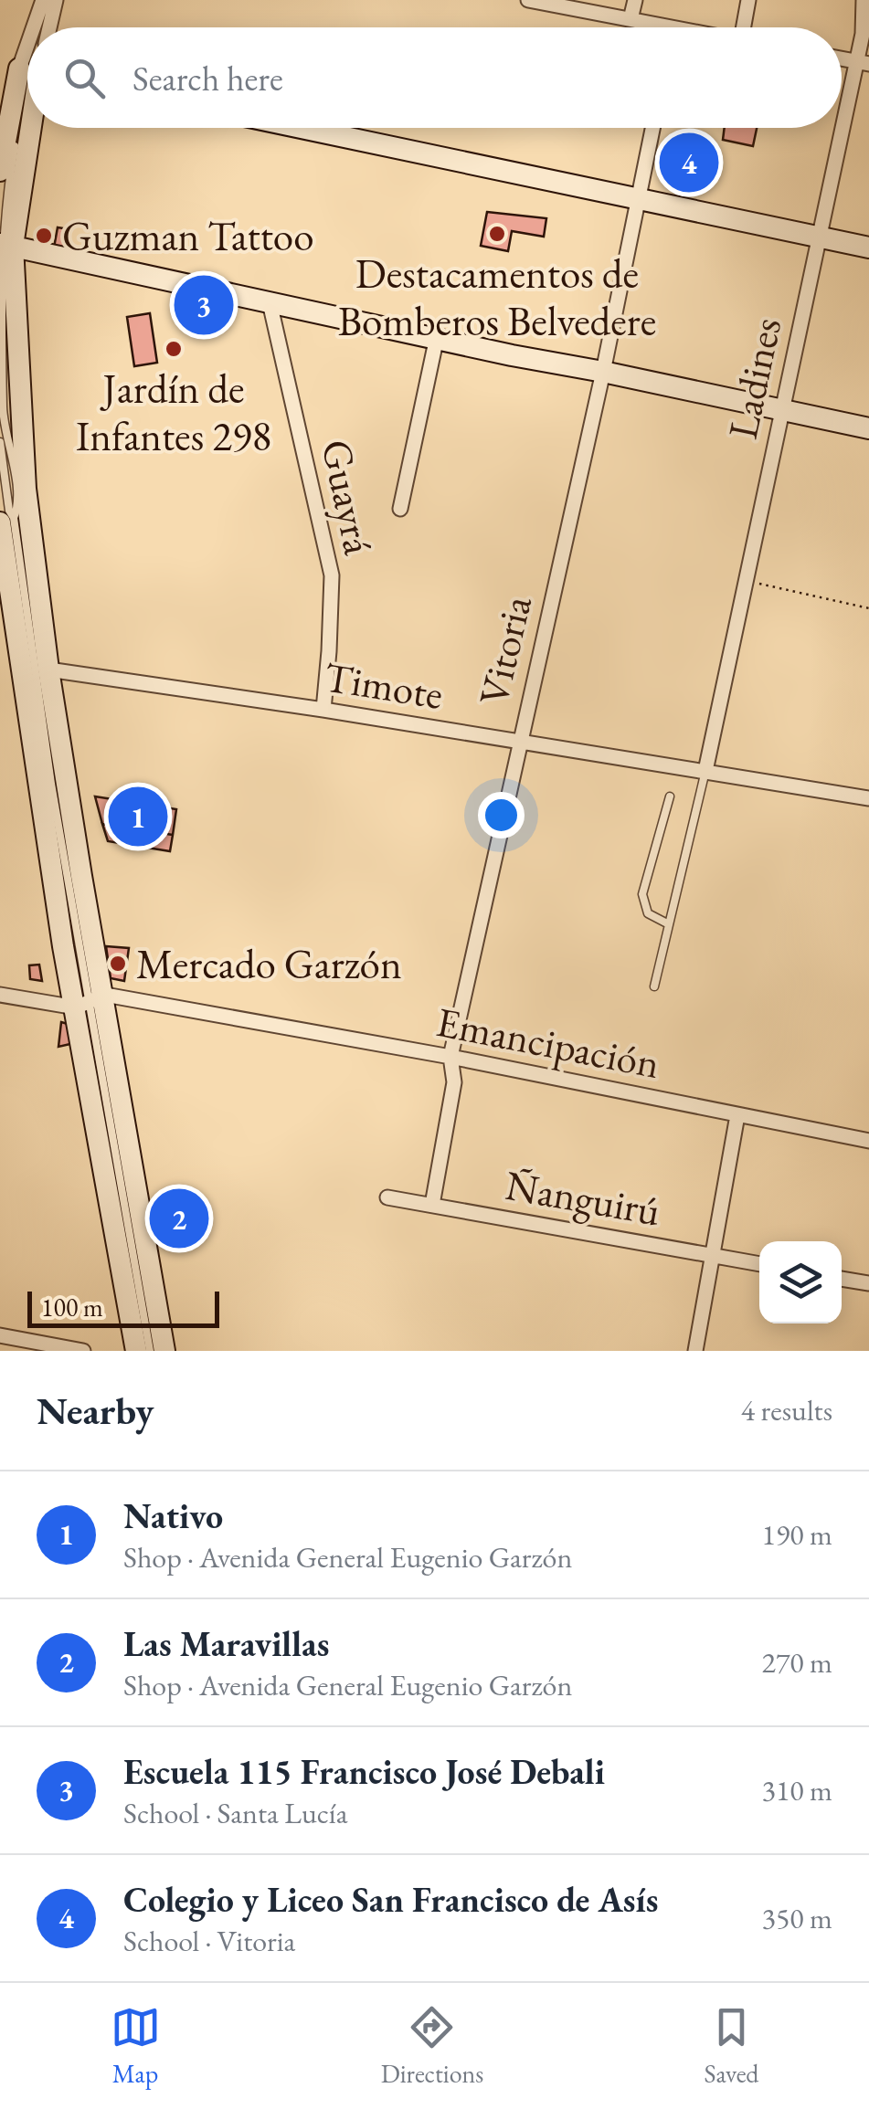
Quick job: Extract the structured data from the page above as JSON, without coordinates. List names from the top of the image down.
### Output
{
  "streets": {
    "street": [
      "Ladines",
      "Guayrá",
      "Vitoria",
      "Timote",
      "Emancipación",
      "Ñanguirú"
    ]
  },
  "crossings": [
    ["Ladines", "Timote"],
    ["Guayrá", "Timote"],
    ["Vitoria", "Timote"],
    ["Vitoria", "Emancipación"],
    ["Vitoria", "Ñanguirú"]
  ],
  "places": [
    "Destacamentos de Bomberos Belvedere",
    "Guzman Tattoo",
    "Jardín de Infantes 298",
    "Mercado Garzón"
  ],
  "scale_bar": "100 m",
  "page": {
    "search": "Search here",
    "pins": [
      "4",
      "3",
      "1",
      "2"
    ],
    "scale": "100 m",
    "heading": ["Nearby", "4 results"],
    "list": [
      {
        "mark": "1",
        "name": "Nativo",
        "note": "Shop · Avenida General Eugenio Garzón",
        "value": "190 m"
      },
      {
        "mark": "2",
        "name": "Las Maravillas",
        "note": "Shop · Avenida General Eugenio Garzón",
        "value": "270 m"
      },
      {
        "mark": "3",
        "name": "Escuela 115 Francisco José Debali",
        "note": "School · Santa Lucía",
        "value": "310 m"
      },
      {
        "mark": "4",
        "name": "Colegio y Liceo San Francisco de Asís",
        "note": "School · Vitoria",
        "value": "350 m"
      }
    ],
    "nav": ["Map", "Directions", "Saved"]
  }
}
